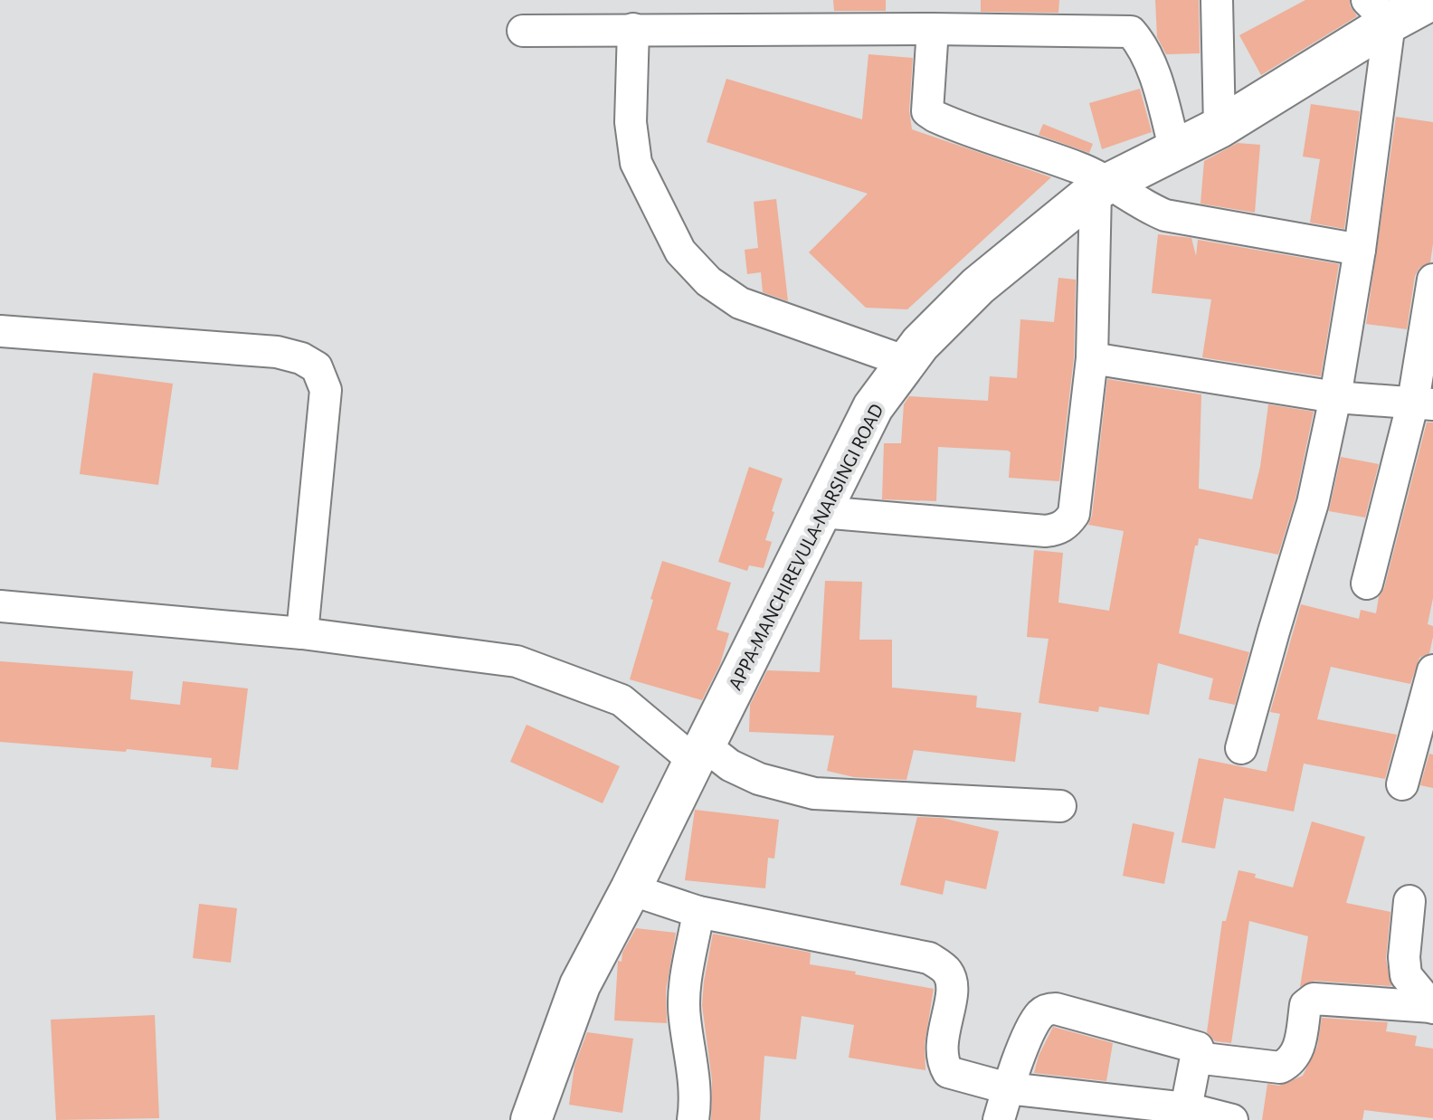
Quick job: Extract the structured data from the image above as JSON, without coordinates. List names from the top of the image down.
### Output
{
  "streets": {
    "street": ["APPA-MANCHIREVULA-NARSINGI ROAD"]
  }
}
